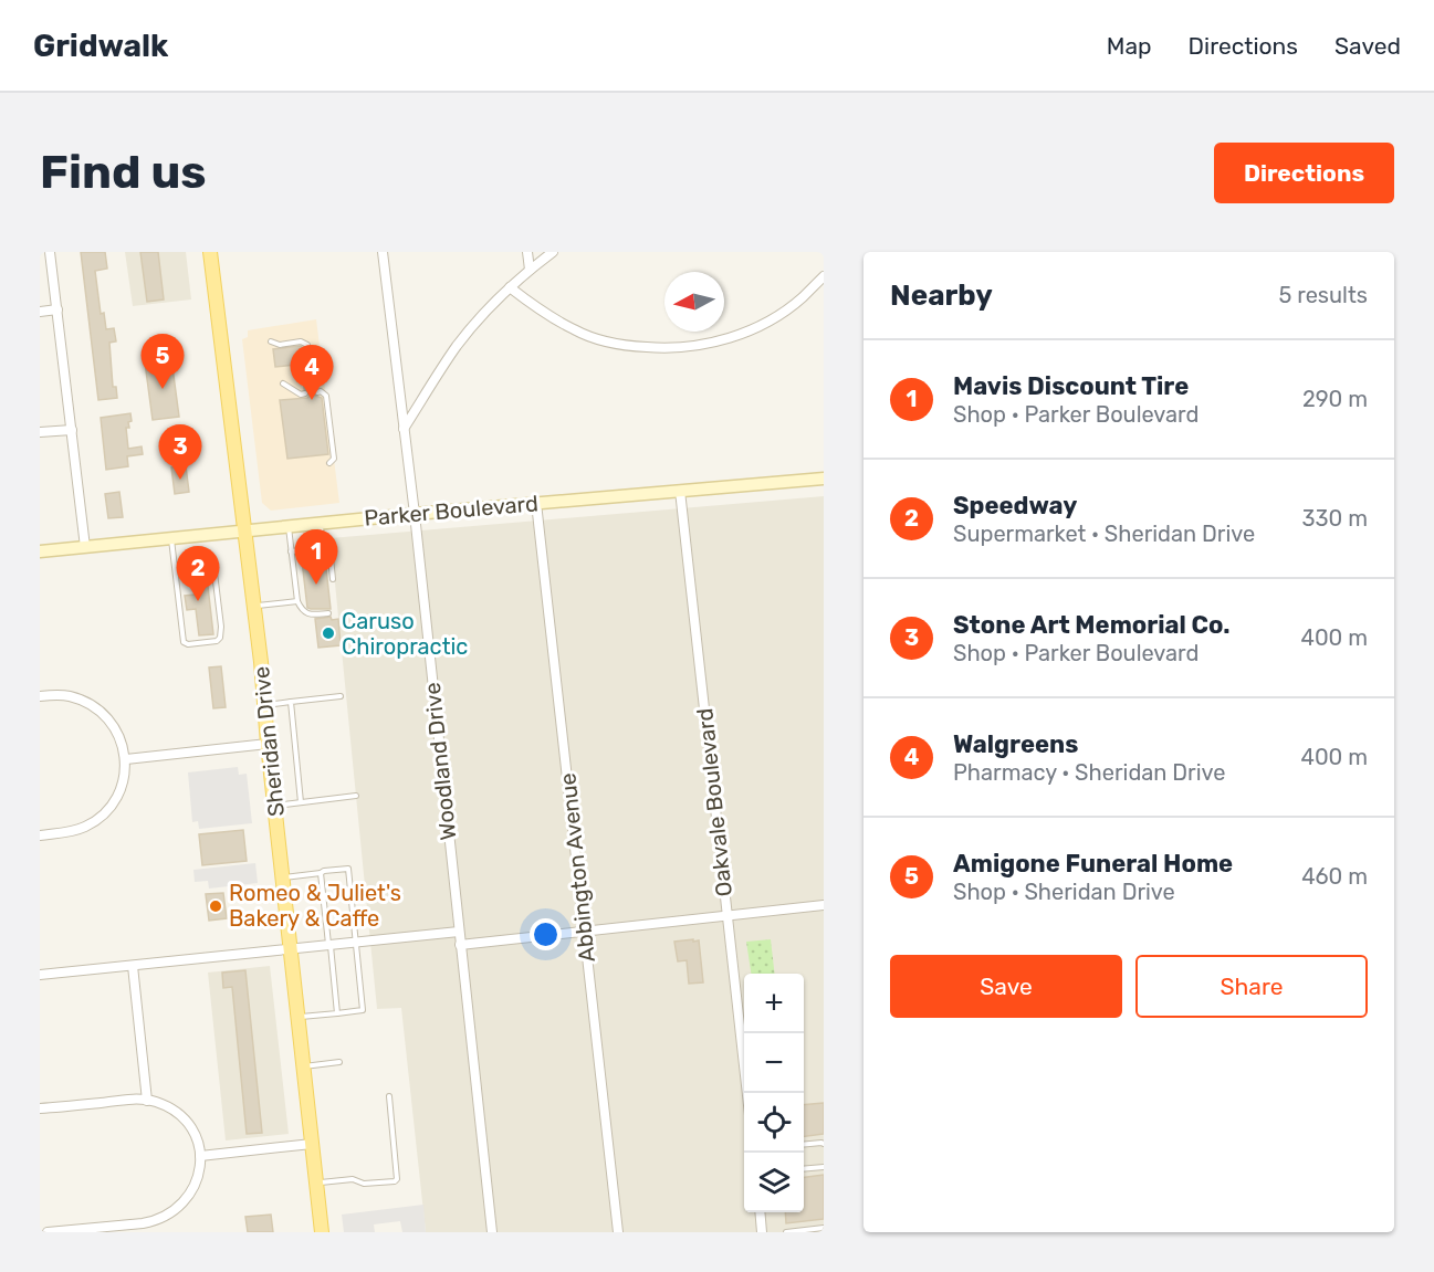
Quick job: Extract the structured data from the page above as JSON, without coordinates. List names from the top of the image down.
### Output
{
  "streets": {
    "main road": ["Sheridan Drive"],
    "street": [
      "Parker Boulevard",
      "Woodland Drive",
      "Oakvale Boulevard",
      "Abbington Avenue"
    ]
  },
  "crossings": [
    ["Parker Boulevard", "Sheridan Drive"],
    ["Parker Boulevard", "Woodland Drive"],
    ["Parker Boulevard", "Oakvale Boulevard"],
    ["Parker Boulevard", "Abbington Avenue"]
  ],
  "places": ["Caruso Chiropractic", "Romeo & Juliet's Bakery & Caffe"],
  "north": "left",
  "page": {
    "header": "Gridwalk",
    "nav": ["Map", "Directions", "Saved"],
    "buttons": [
      "Directions",
      ["Save", "Share"]
    ],
    "title": "Find us",
    "heading": ["Nearby", "5 results"],
    "pins": [
      "5",
      "4",
      "3",
      "1",
      "2"
    ],
    "list": [
      {
        "mark": "1",
        "name": "Mavis Discount Tire",
        "note": "Shop · Parker Boulevard",
        "value": "290 m"
      },
      {
        "mark": "2",
        "name": "Speedway",
        "note": "Supermarket · Sheridan Drive",
        "value": "330 m"
      },
      {
        "mark": "3",
        "name": "Stone Art Memorial Co.",
        "note": "Shop · Parker Boulevard",
        "value": "400 m"
      },
      {
        "mark": "4",
        "name": "Walgreens",
        "note": "Pharmacy · Sheridan Drive",
        "value": "400 m"
      },
      {
        "mark": "5",
        "name": "Amigone Funeral Home",
        "note": "Shop · Sheridan Drive",
        "value": "460 m"
      }
    ],
    "map_buttons": ["+", "−"]
  }
}
